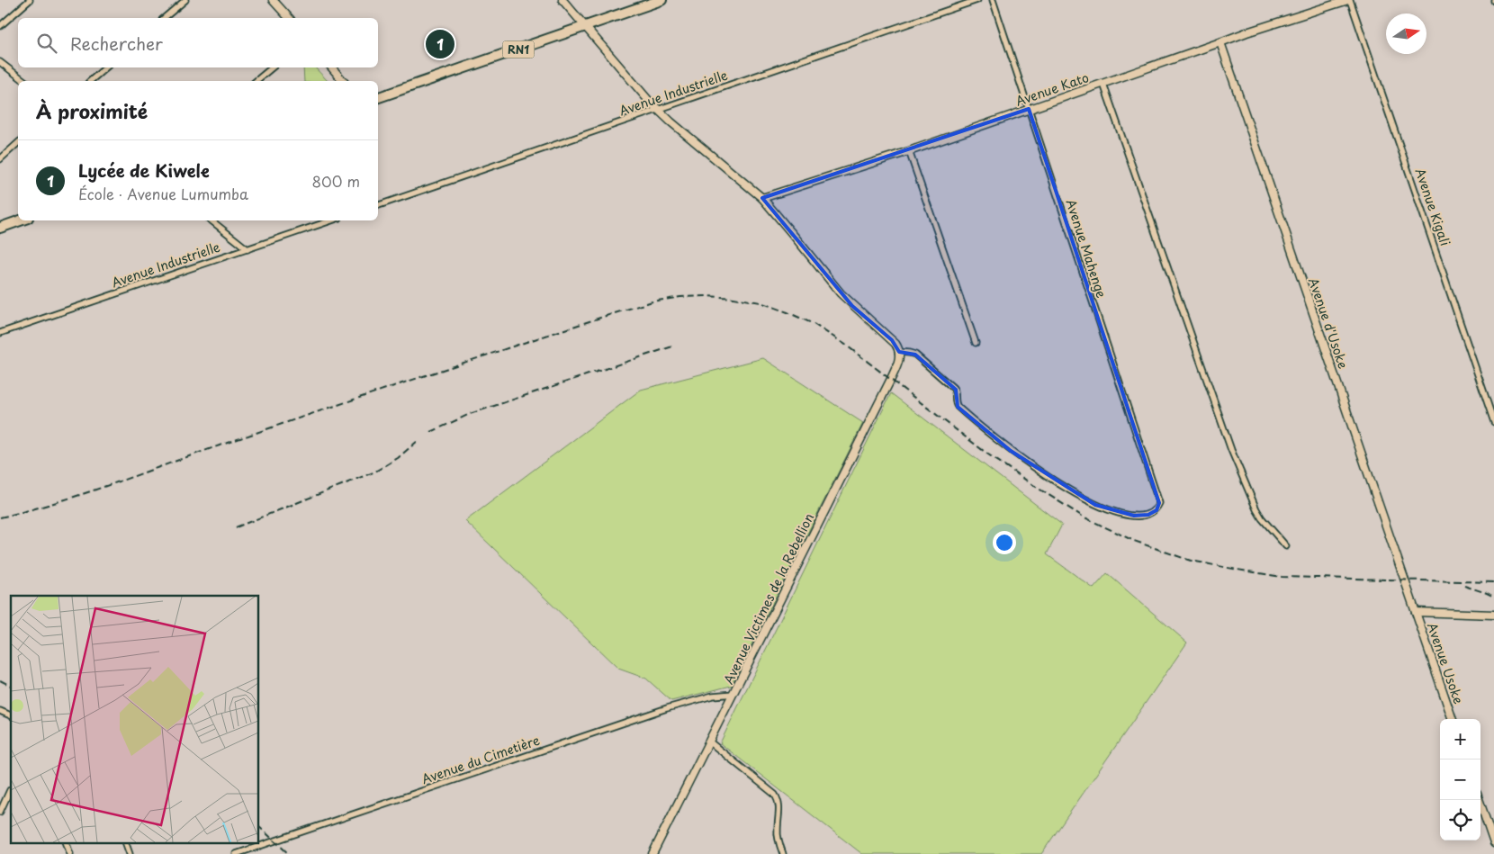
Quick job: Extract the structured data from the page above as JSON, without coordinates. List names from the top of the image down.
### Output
{
  "streets": {
    "highway": ["RN1"],
    "street": [
      "Avenue Kato",
      "Avenue Industrielle",
      "Avenue Kigali",
      "Avenue Mahenge",
      "Avenue d'Usoke",
      "Avenue Victimes de la Rebellion",
      "Avenue Usoke",
      "Avenue du Cimetière"
    ]
  },
  "crossings": [
    ["Avenue Kato", "Avenue Kigali"],
    ["Avenue Kato", "Avenue Mahenge"],
    ["Avenue Kato", "Avenue d'Usoke"],
    ["Avenue Mahenge", "Avenue Victimes de la Rebellion"],
    ["Avenue d'Usoke", "Avenue Usoke"],
    ["Avenue Victimes de la Rebellion", "Avenue du Cimetière"]
  ],
  "north": "right",
  "page": {
    "search": "Rechercher",
    "pins": "1",
    "heading": "À proximité",
    "list": [
      {
        "mark": "1",
        "name": "Lycée de Kiwele",
        "note": "École · Avenue Lumumba",
        "value": "800 m"
      }
    ],
    "map_buttons": ["+", "−"]
  }
}
